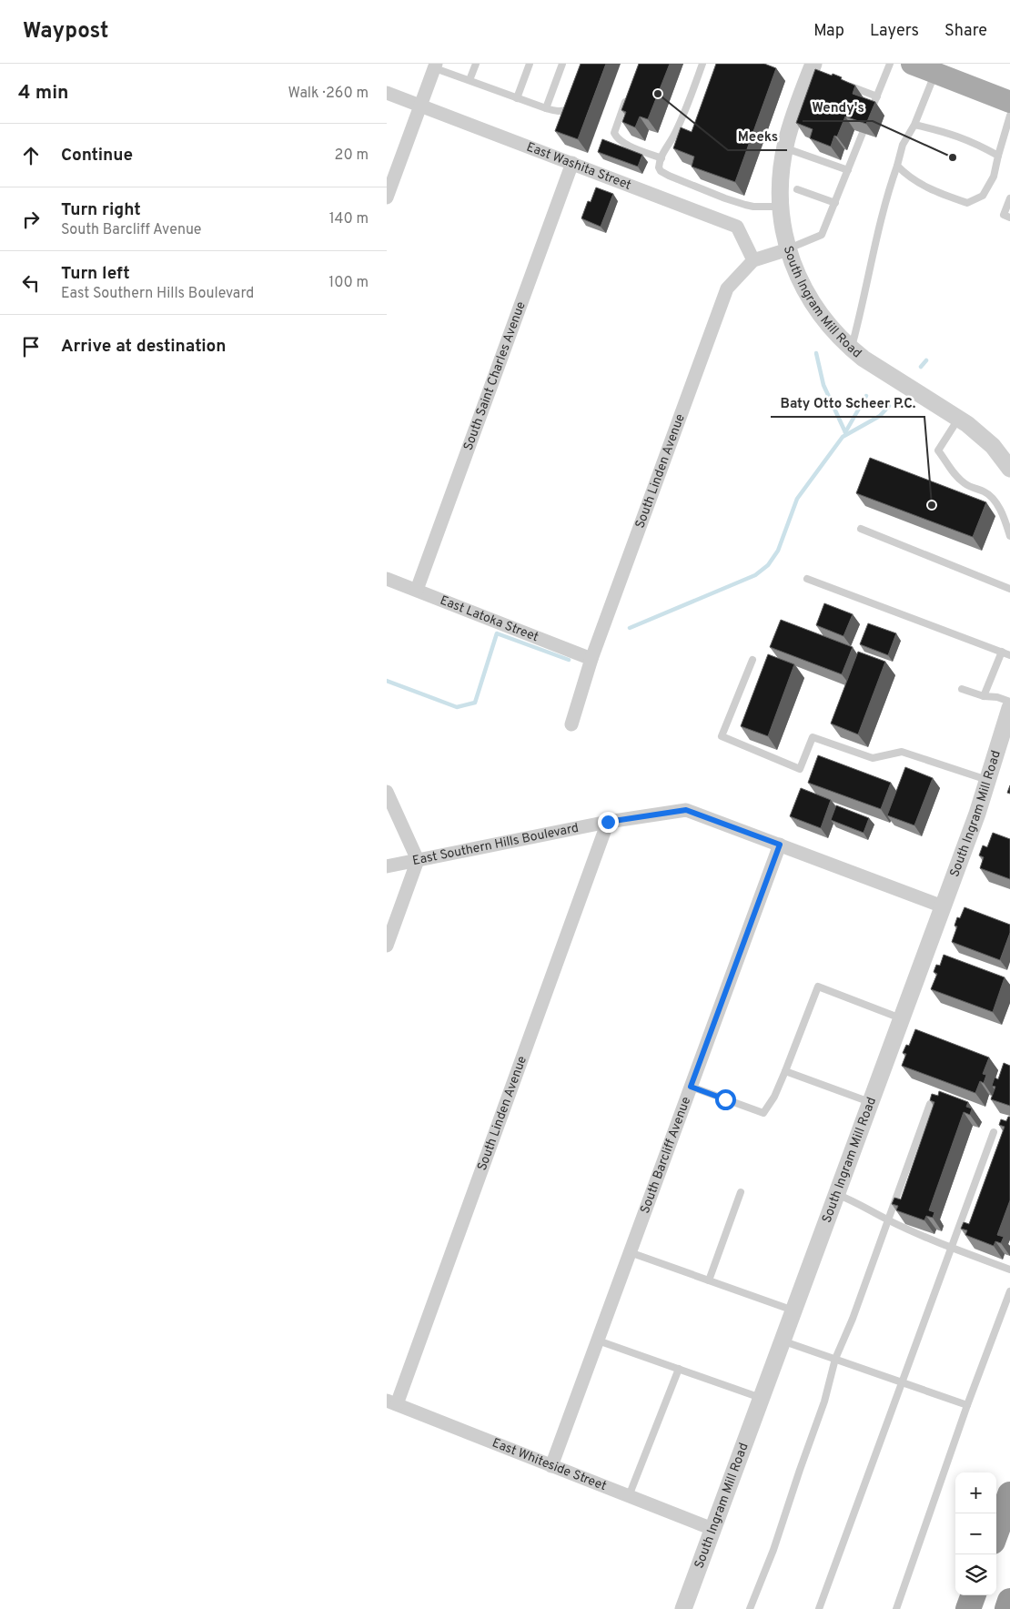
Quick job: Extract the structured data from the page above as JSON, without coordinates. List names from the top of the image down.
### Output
{
  "streets": {
    "street": [
      "East Washita Street",
      "South Ingram Mill Road",
      "South Saint Charles Avenue",
      "South Linden Avenue",
      "East Latoka Street",
      "East Southern Hills Boulevard",
      "South Barcliff Avenue",
      "East Whiteside Street"
    ]
  },
  "crossings": [
    ["East Washita Street", "South Saint Charles Avenue"],
    ["East Washita Street", "South Linden Avenue"],
    ["South Ingram Mill Road", "South Linden Avenue"],
    ["South Ingram Mill Road", "East Southern Hills Boulevard"],
    ["South Ingram Mill Road", "East Whiteside Street"],
    ["South Saint Charles Avenue", "East Latoka Street"],
    ["South Linden Avenue", "East Latoka Street"],
    ["South Linden Avenue", "East Southern Hills Boulevard"],
    ["South Linden Avenue", "East Whiteside Street"],
    ["East Southern Hills Boulevard", "South Barcliff Avenue"],
    ["South Barcliff Avenue", "East Whiteside Street"]
  ],
  "places": ["Meeks", "Wendy's", "Baty Otto Scheer P.C."],
  "page": {
    "header": "Waypost",
    "nav": ["Map", "Layers", "Share"],
    "heading": ["4 min", "Walk · 260 m"],
    "list": [
      ["Continue", "20 m"],
      ["Turn right", "South Barcliff Avenue", "140 m"],
      ["Turn left", "East Southern Hills Boulevard", "100 m"],
      "Arrive at destination"
    ],
    "map_buttons": ["+", "−"]
  }
}
